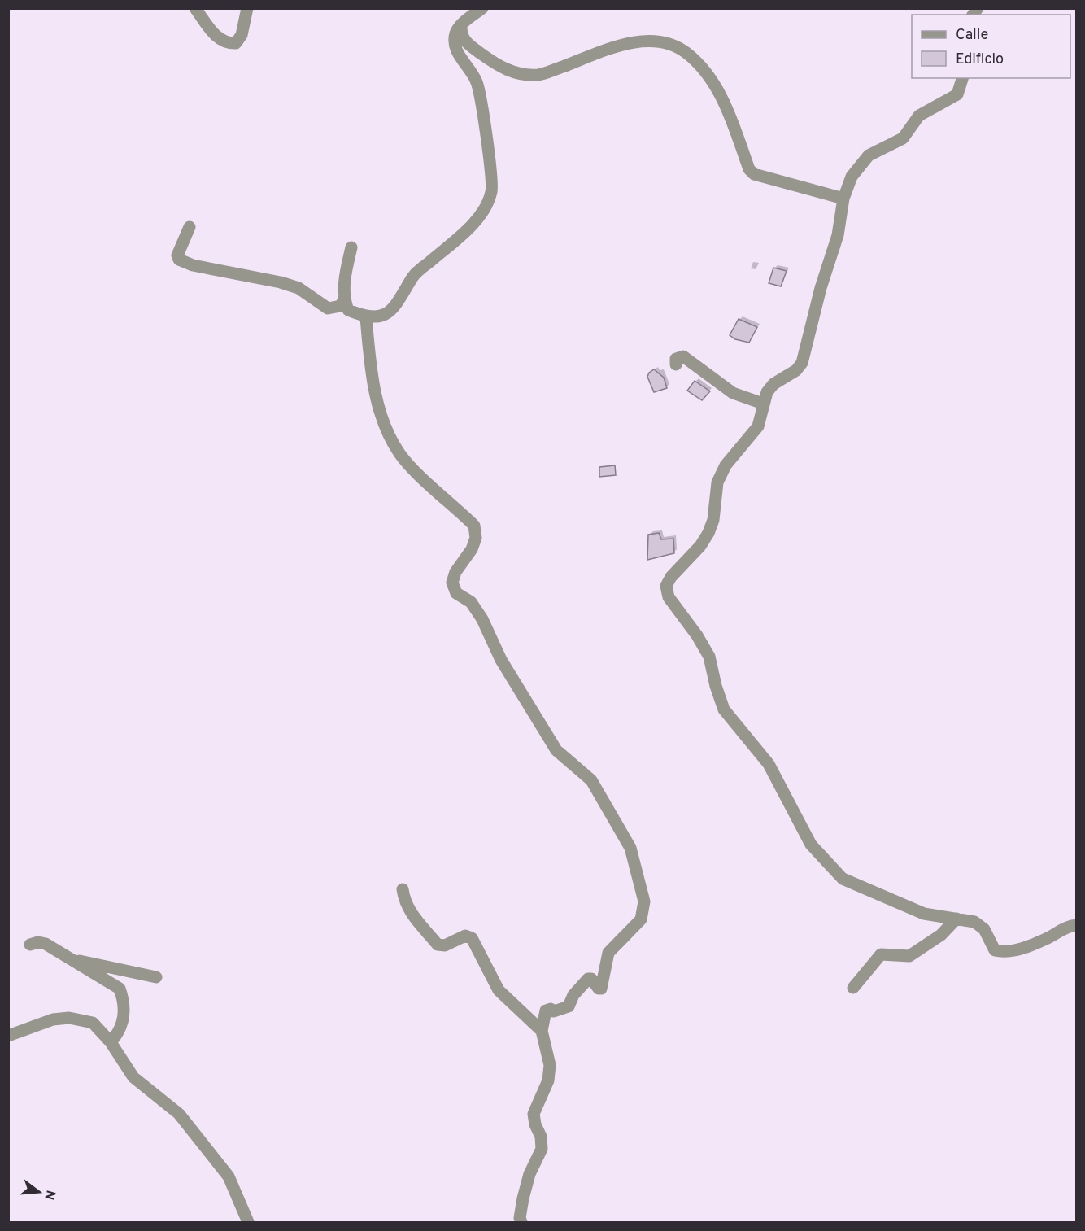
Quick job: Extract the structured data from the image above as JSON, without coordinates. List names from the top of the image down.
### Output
{
  "legend": ["Calle", "Edificio"],
  "north": "right"
}
